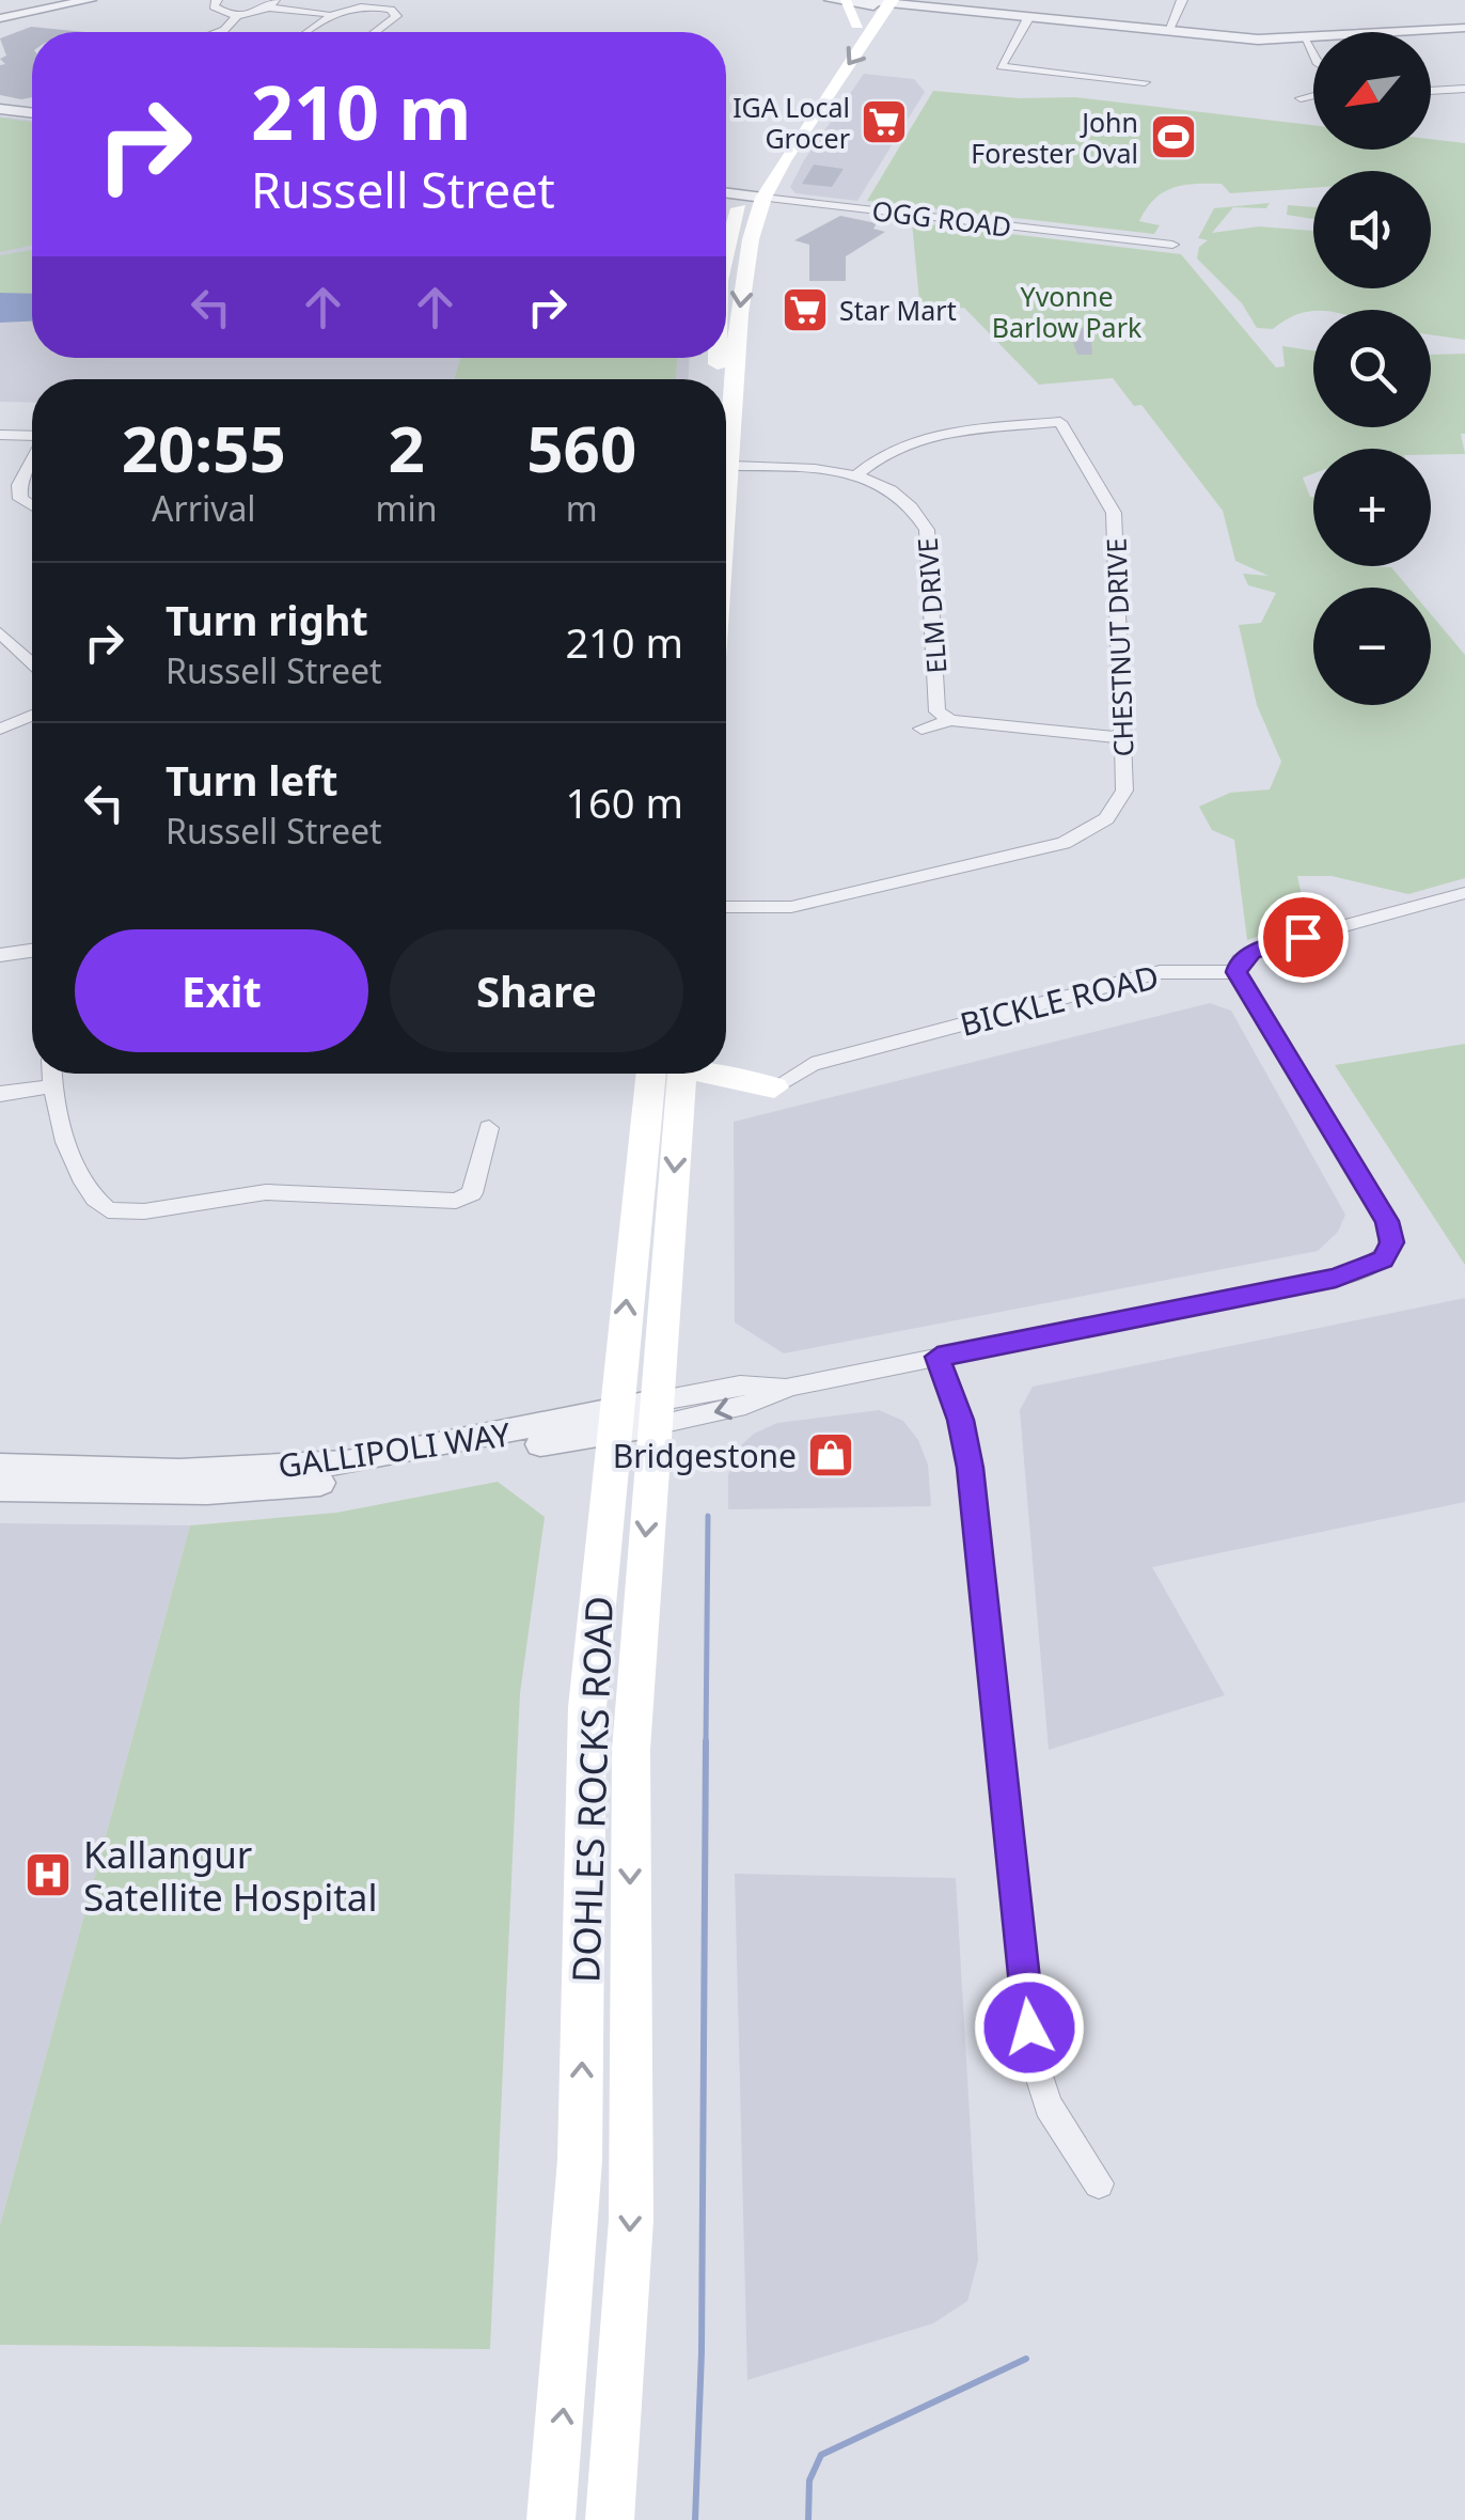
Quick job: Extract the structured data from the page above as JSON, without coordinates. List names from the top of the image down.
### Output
{
  "streets": {
    "main road": ["DOHLES ROCKS ROAD"],
    "street": [
      "OGG ROAD",
      "ELM DRIVE",
      "CHESTNUT DRIVE",
      "BICKLE ROAD",
      "GALLIPOLI WAY"
    ]
  },
  "crossings": [
    ["ELM DRIVE", "CHESTNUT DRIVE"],
    ["GALLIPOLI WAY", "DOHLES ROCKS ROAD"]
  ],
  "parks": ["Yvonne Barlow Park"],
  "places": {
    "supermarket": ["IGA Local Grocer", "Star Mart"],
    "sports": ["John Forester Oval"],
    "shop": ["Bridgestone"],
    "hospital": ["Kallangur Satellite Hospital"]
  },
  "north": "bottom left",
  "page": {
    "map_buttons": ["+", "−"],
    "turn": ["210 m", "Russell Street"],
    "eta": [
      "20:55",
      "Arrival",
      "2",
      "min",
      "560",
      "m"
    ],
    "list": [
      {
        "name": "Turn right",
        "note": "Russell Street",
        "value": "210 m"
      },
      {
        "name": "Turn left",
        "note": "Russell Street",
        "value": "160 m"
      }
    ],
    "buttons": ["Exit", "Share"]
  }
}
